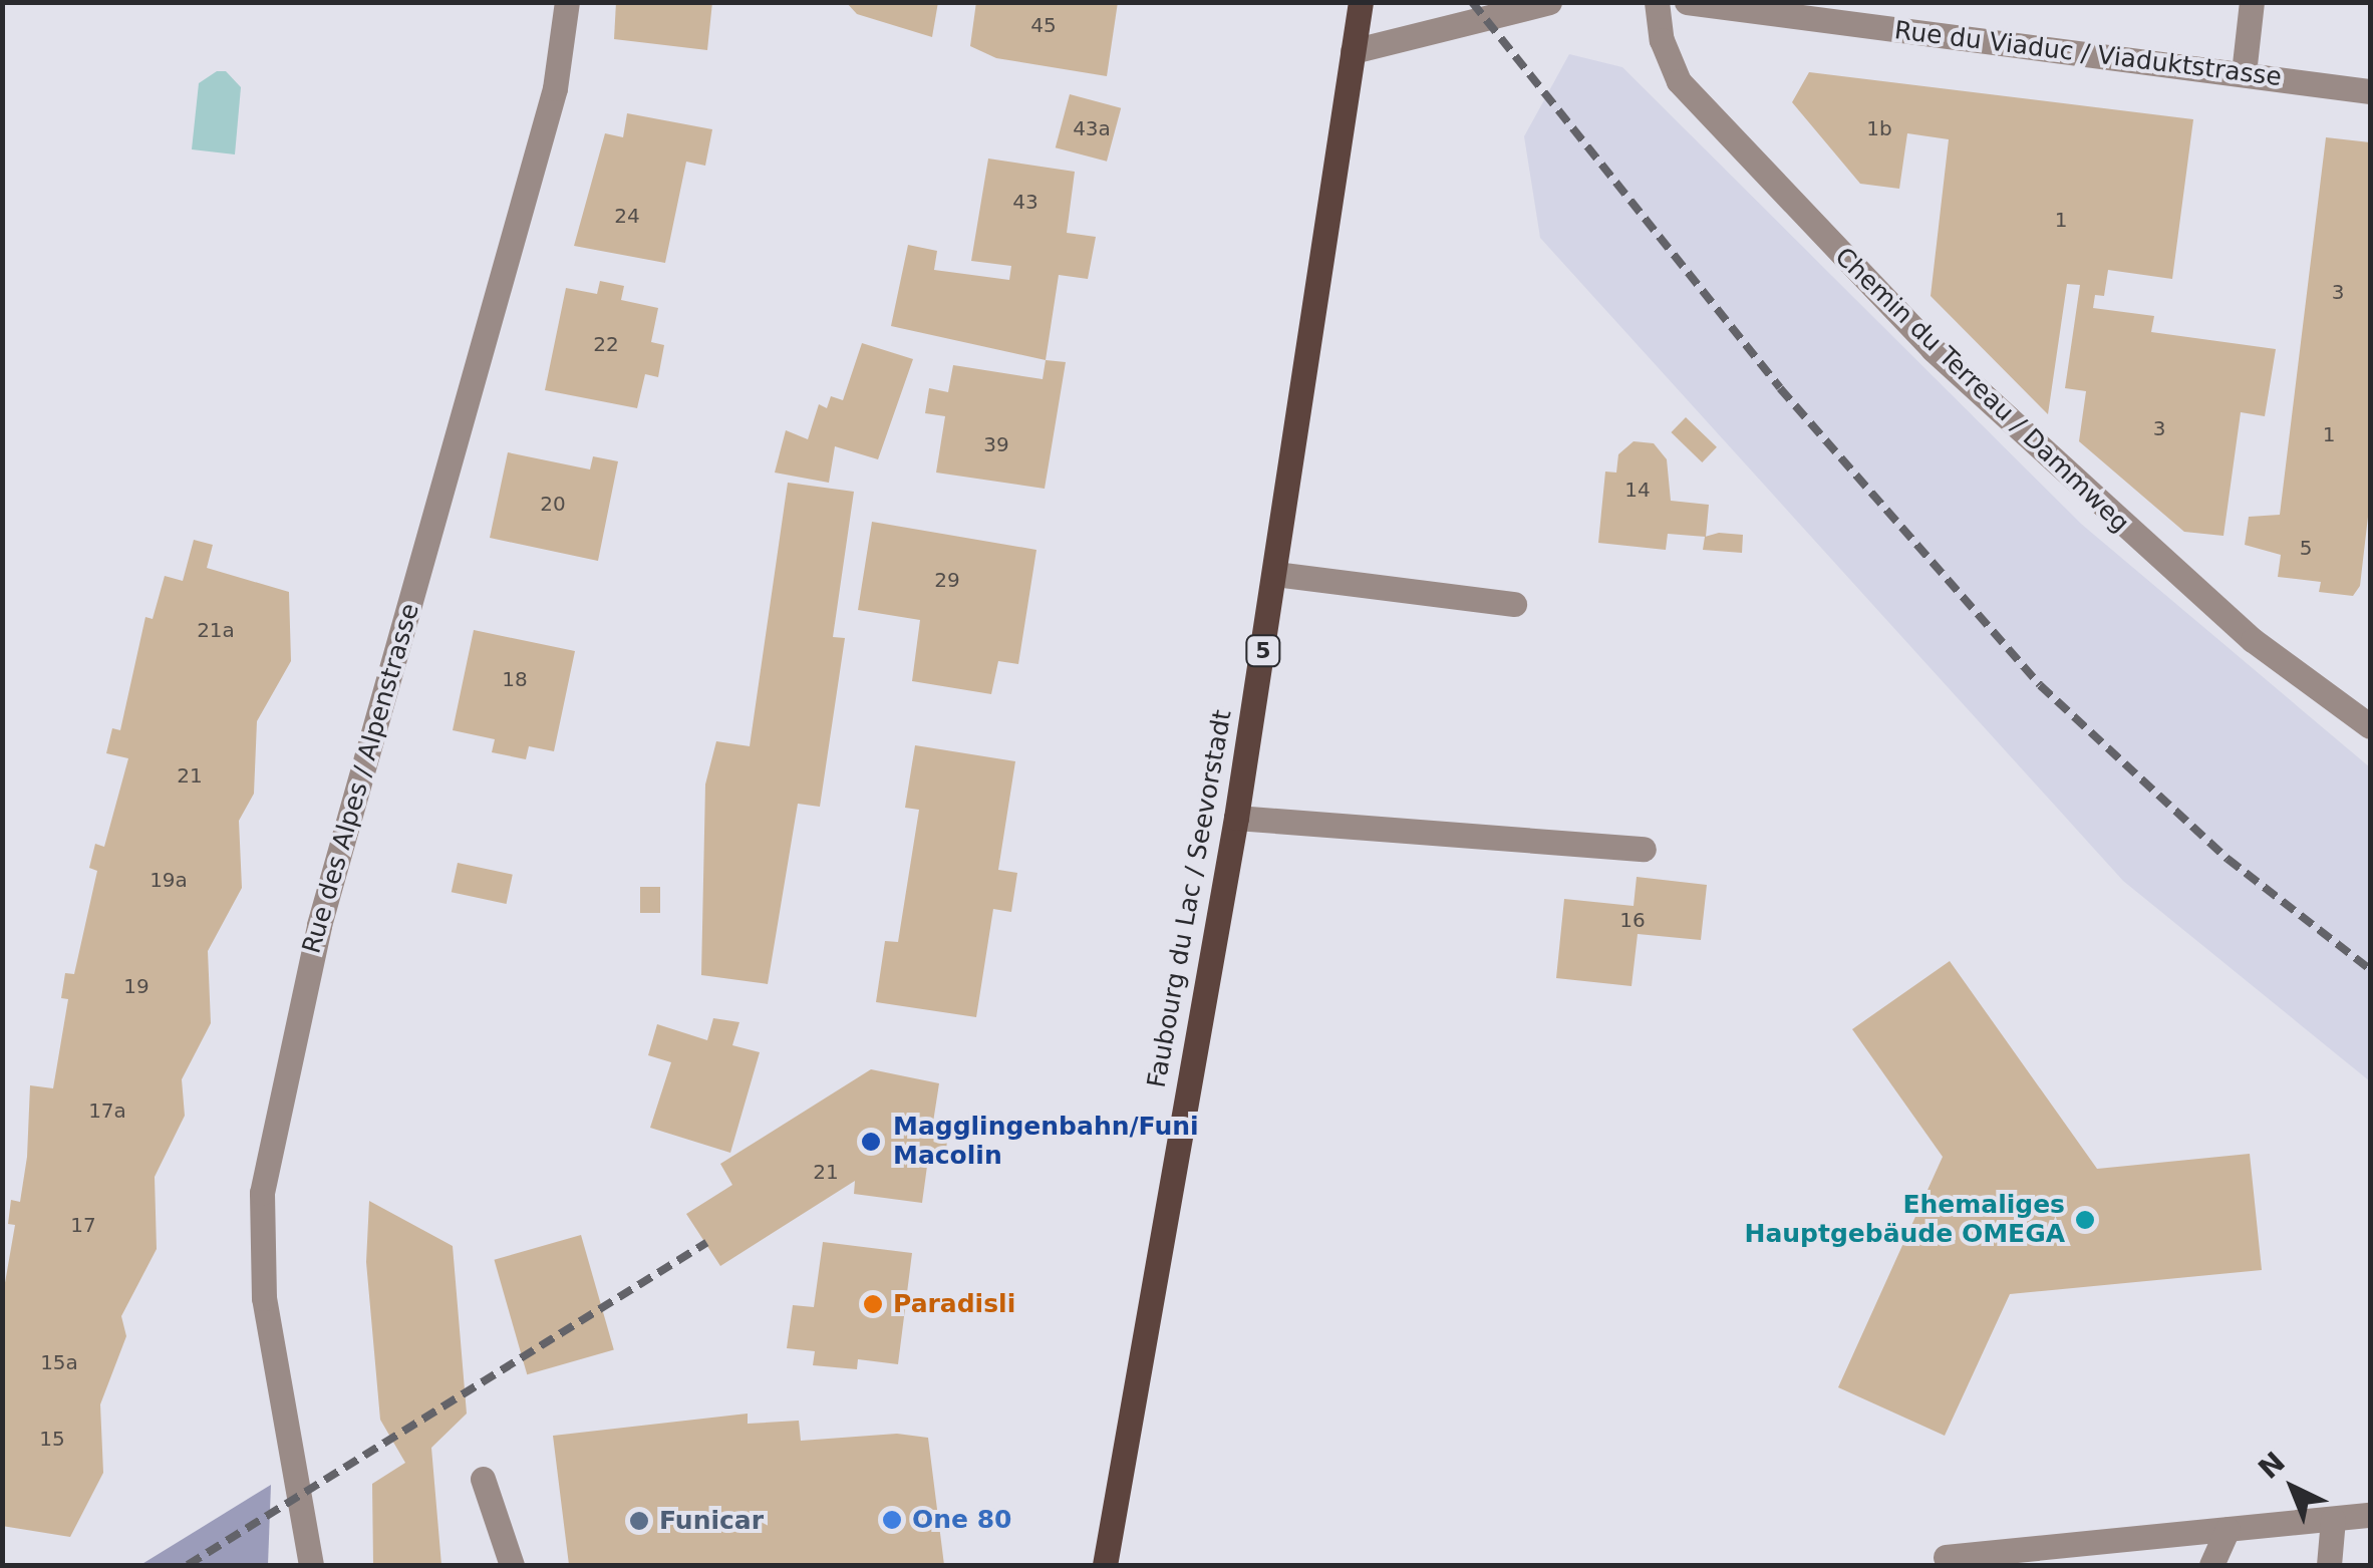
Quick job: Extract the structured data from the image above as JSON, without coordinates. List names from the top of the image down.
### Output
{
  "streets": {
    "main road": ["5", "Faubourg du Lac / Seevorstadt"],
    "street": ["Rue du Viaduc / Viaduktstrasse", "Chemin du Terreau / Dammweg", "Rue des Alpes / Alpenstrasse"]
  },
  "places": [
    "Magglingenbahn/Funi Macolin",
    "Ehemaliges Hauptgebäude OMEGA",
    "Paradisli",
    "One 80",
    "Funicar"
  ],
  "house_numbers": [
    "45",
    "43a",
    "1b",
    "43",
    "24",
    "1",
    "3",
    "22",
    "3",
    "1",
    "39",
    "14",
    "20",
    "5",
    "29",
    "21a",
    "18",
    "21",
    "19a",
    "16",
    "19",
    "17a",
    "21",
    "17",
    "15a",
    "15"
  ],
  "north": "top left"
}
